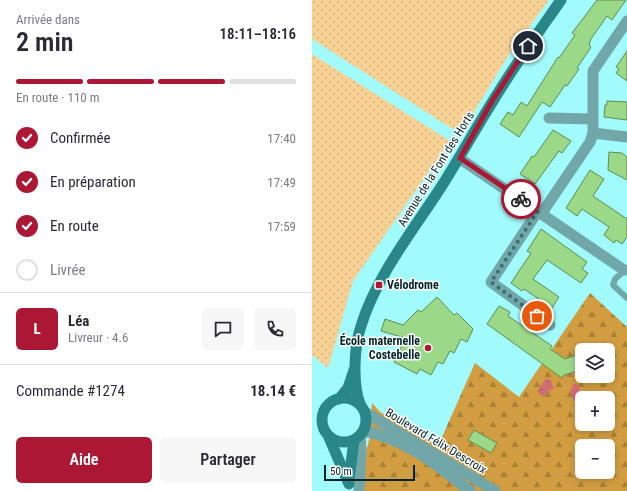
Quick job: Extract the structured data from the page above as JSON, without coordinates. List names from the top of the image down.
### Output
{
  "streets": {
    "main road": ["Avenue de la Font des Horts"],
    "street": ["Boulevard Félix Descroix"]
  },
  "crossings": [
    ["Avenue de la Font des Horts", "Boulevard Félix Descroix"]
  ],
  "places": {
    "transit": ["Vélodrome"],
    "other": ["École maternelle Costebelle"]
  },
  "scale_bar": "50 m",
  "page": {
    "heading": ["2 min", "Arrivée dans", "18:11–18:16"],
    "panel": [
      "Léa",
      "Livreur · 4.6",
      "Commande #1274",
      "18.14 €"
    ],
    "bar": "En route · 110 m",
    "list": [
      ["Confirmée", "17:40"],
      ["En préparation", "17:49"],
      ["En route", "17:59"],
      "Livrée"
    ],
    "round": "L",
    "map_buttons": ["+", "−"],
    "buttons": ["Aide", "Partager"],
    "scale": "50 m"
  }
}
